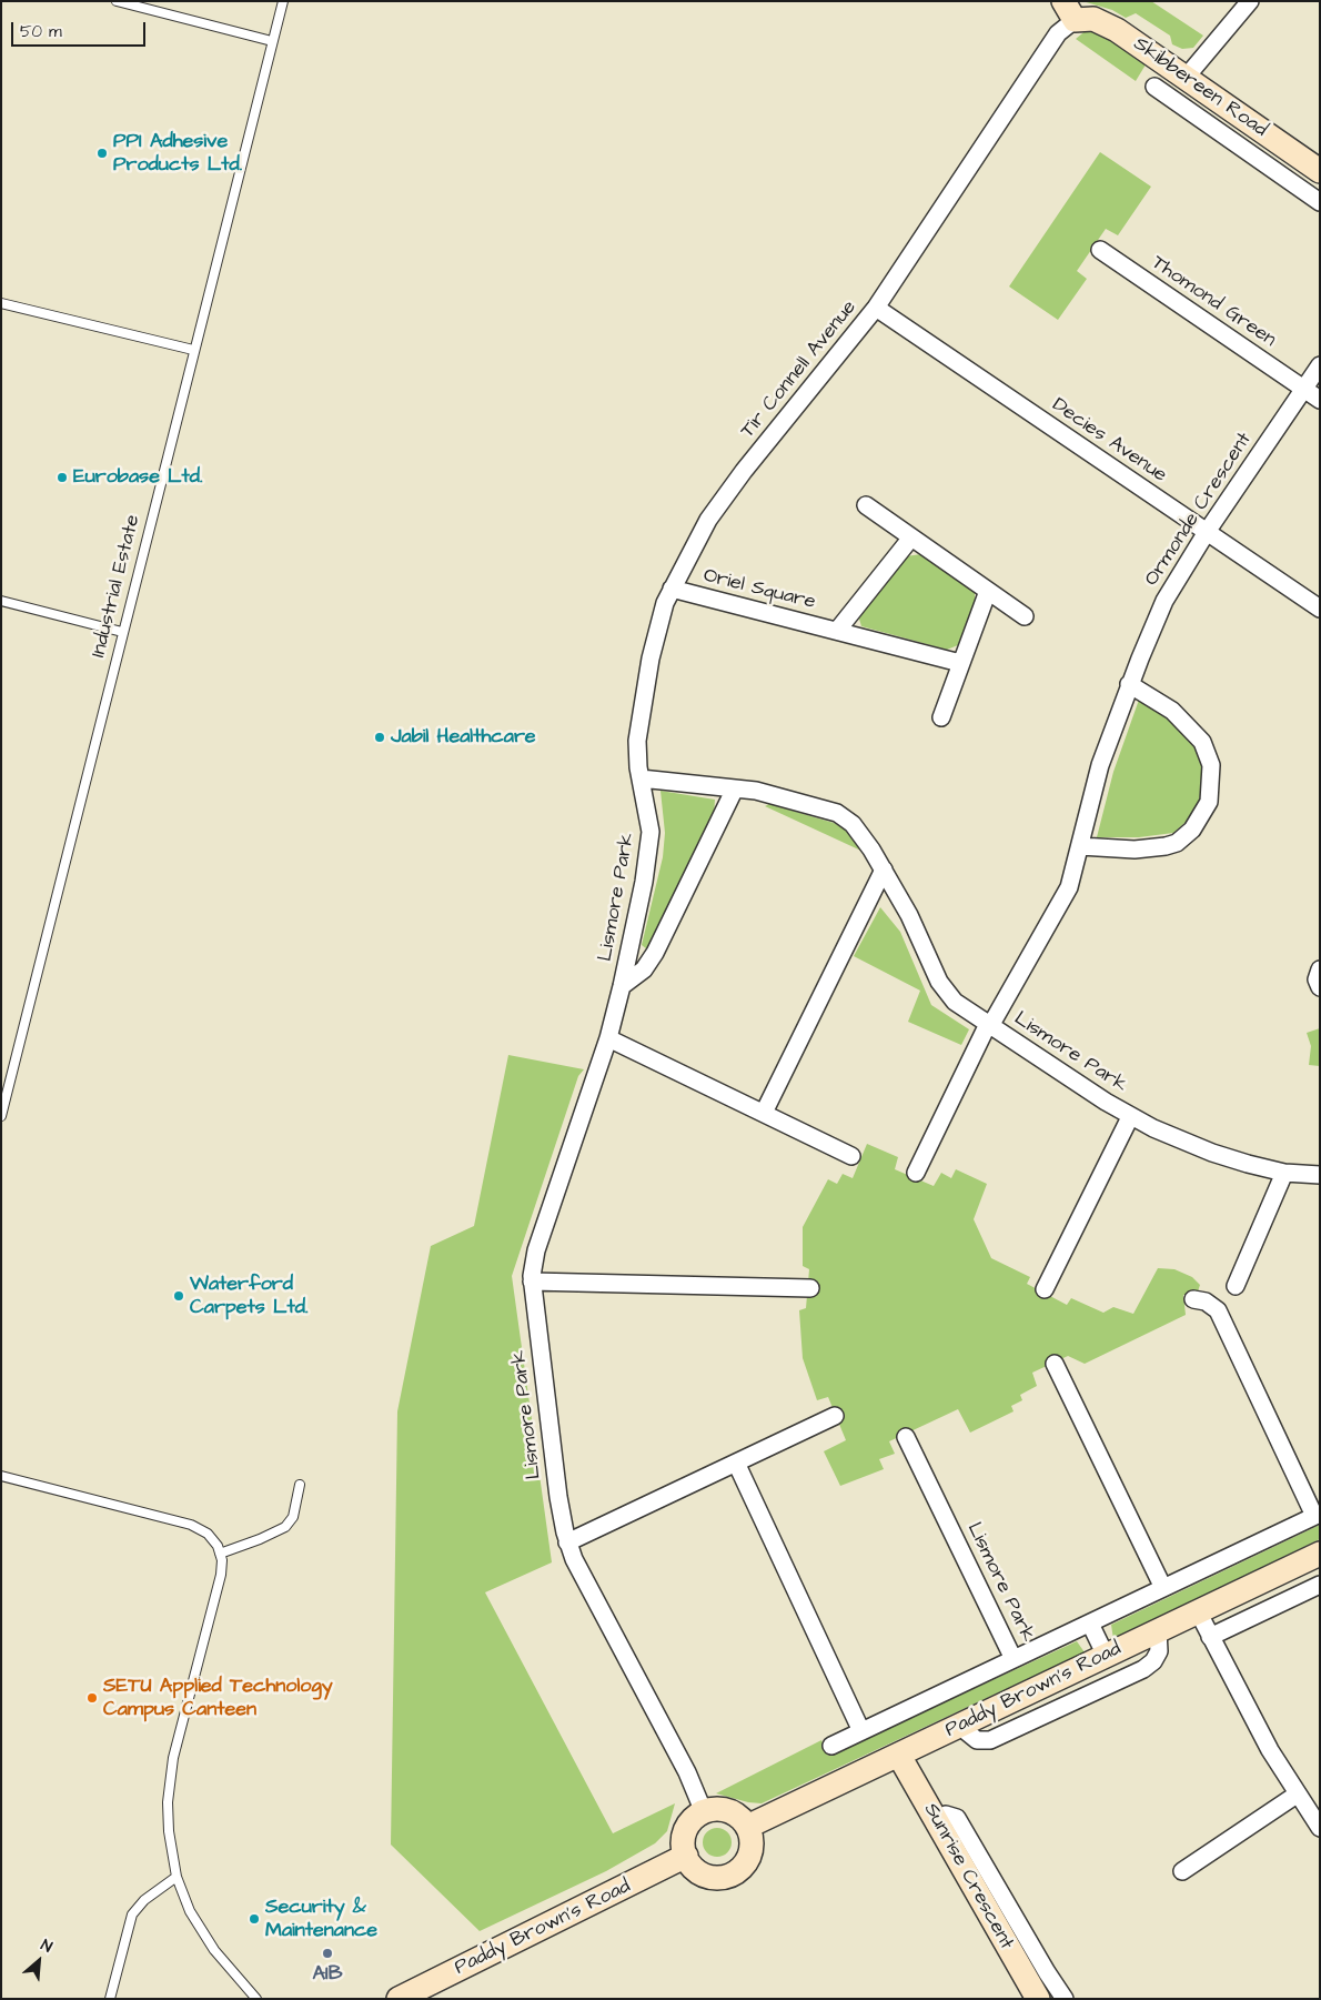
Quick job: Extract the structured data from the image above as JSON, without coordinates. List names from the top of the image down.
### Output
{
  "streets": {
    "street": [
      "Skibbereen Road",
      "Thomond Green",
      "Tir Connell Avenue",
      "Decies Avenue",
      "Ormonde Crescent",
      "Oriel Square",
      "Lismore Park",
      "Paddy Brown's Road",
      "Sunrise Crescent"
    ],
    "lane": ["Industrial Estate"]
  },
  "crossings": [
    ["Skibbereen Road", "Tir Connell Avenue"],
    ["Thomond Green", "Ormonde Crescent"],
    ["Tir Connell Avenue", "Decies Avenue"],
    ["Tir Connell Avenue", "Oriel Square"],
    ["Tir Connell Avenue", "Lismore Park"],
    ["Decies Avenue", "Ormonde Crescent"],
    ["Ormonde Crescent", "Lismore Park"],
    ["Lismore Park", "Paddy Brown's Road"],
    ["Paddy Brown's Road", "Sunrise Crescent"]
  ],
  "places": [
    "PPI Adhesive Products Ltd.",
    "Eurobase Ltd.",
    "Jabil Healthcare",
    "Waterford Carpets Ltd.",
    "SETU Applied Technology Campus Canteen",
    "Security & Maintenance",
    "AIB"
  ],
  "scale_bar": "50 m",
  "north": "top right"
}
